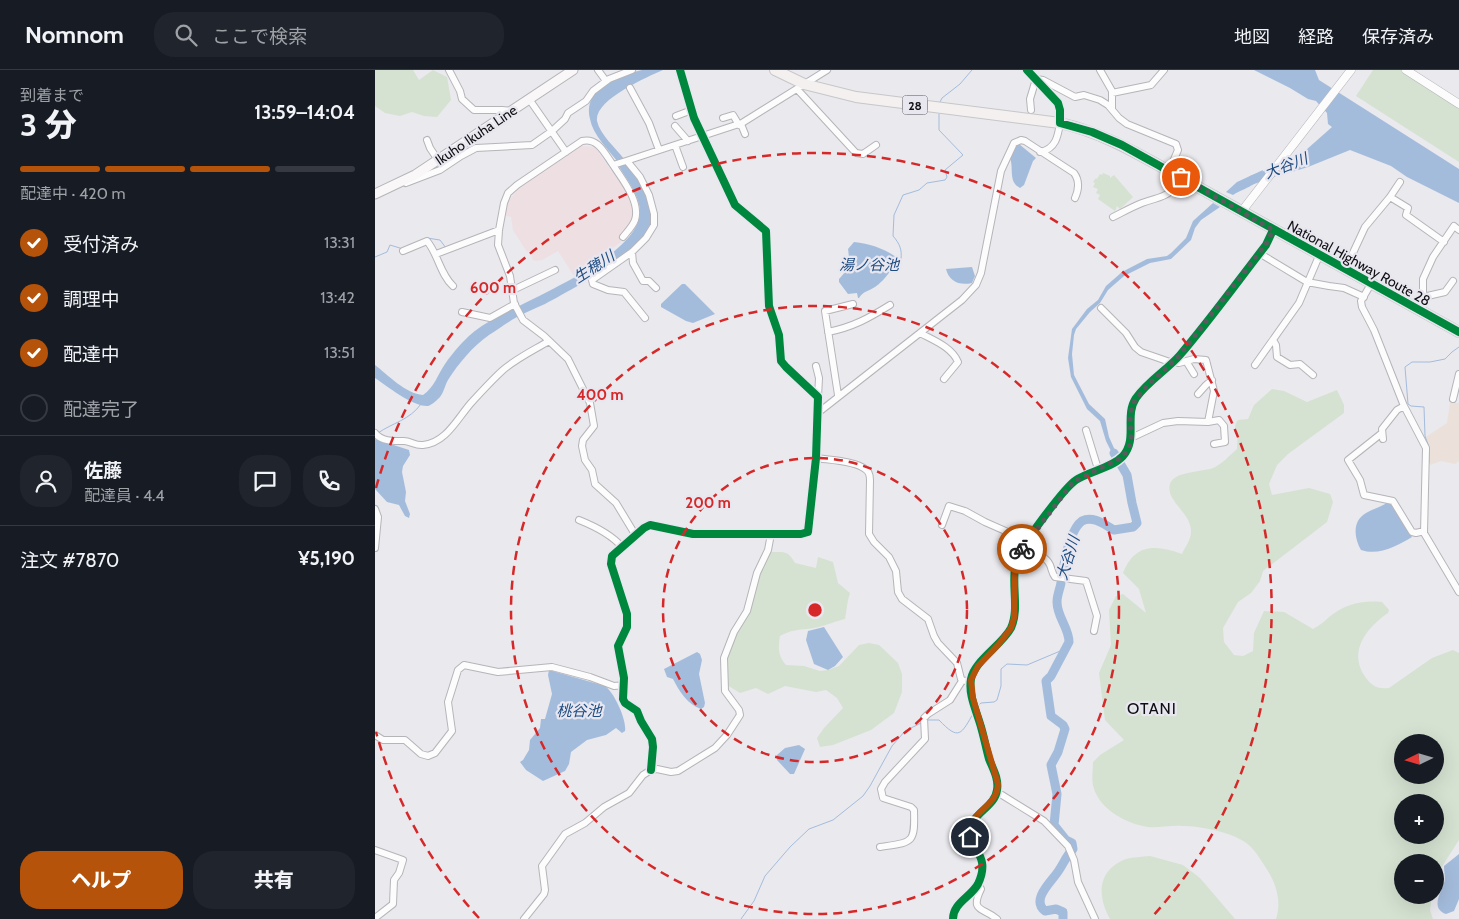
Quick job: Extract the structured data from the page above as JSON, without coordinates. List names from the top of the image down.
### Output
{
  "streets": {
    "highway": ["28", "National Highway Route 28"],
    "main road": ["Ikuho Ikuha Line"]
  },
  "districts": ["OTANI"],
  "water": [
    "大谷川",
    "湯ノ谷池",
    "生穂川",
    "桃谷池"
  ],
  "north": "left",
  "page": {
    "header": "Nomnom",
    "search": "ここで検索",
    "nav": ["地図", "経路", "保存済み"],
    "heading": ["3 分", "到着まで", "13:59–14:04"],
    "panel": [
      "佐藤",
      "配達員 · 4.4",
      "注文 #7870",
      "¥5,190"
    ],
    "bar": "配達中 · 420 m",
    "list": [
      ["受付済み", "13:31"],
      ["調理中", "13:42"],
      ["配達中", "13:51"],
      "配達完了"
    ],
    "map_buttons": ["+", "−"],
    "buttons": ["ヘルプ", "共有"]
  },
  "rings": ["600 m", "400 m", "200 m"]
}
